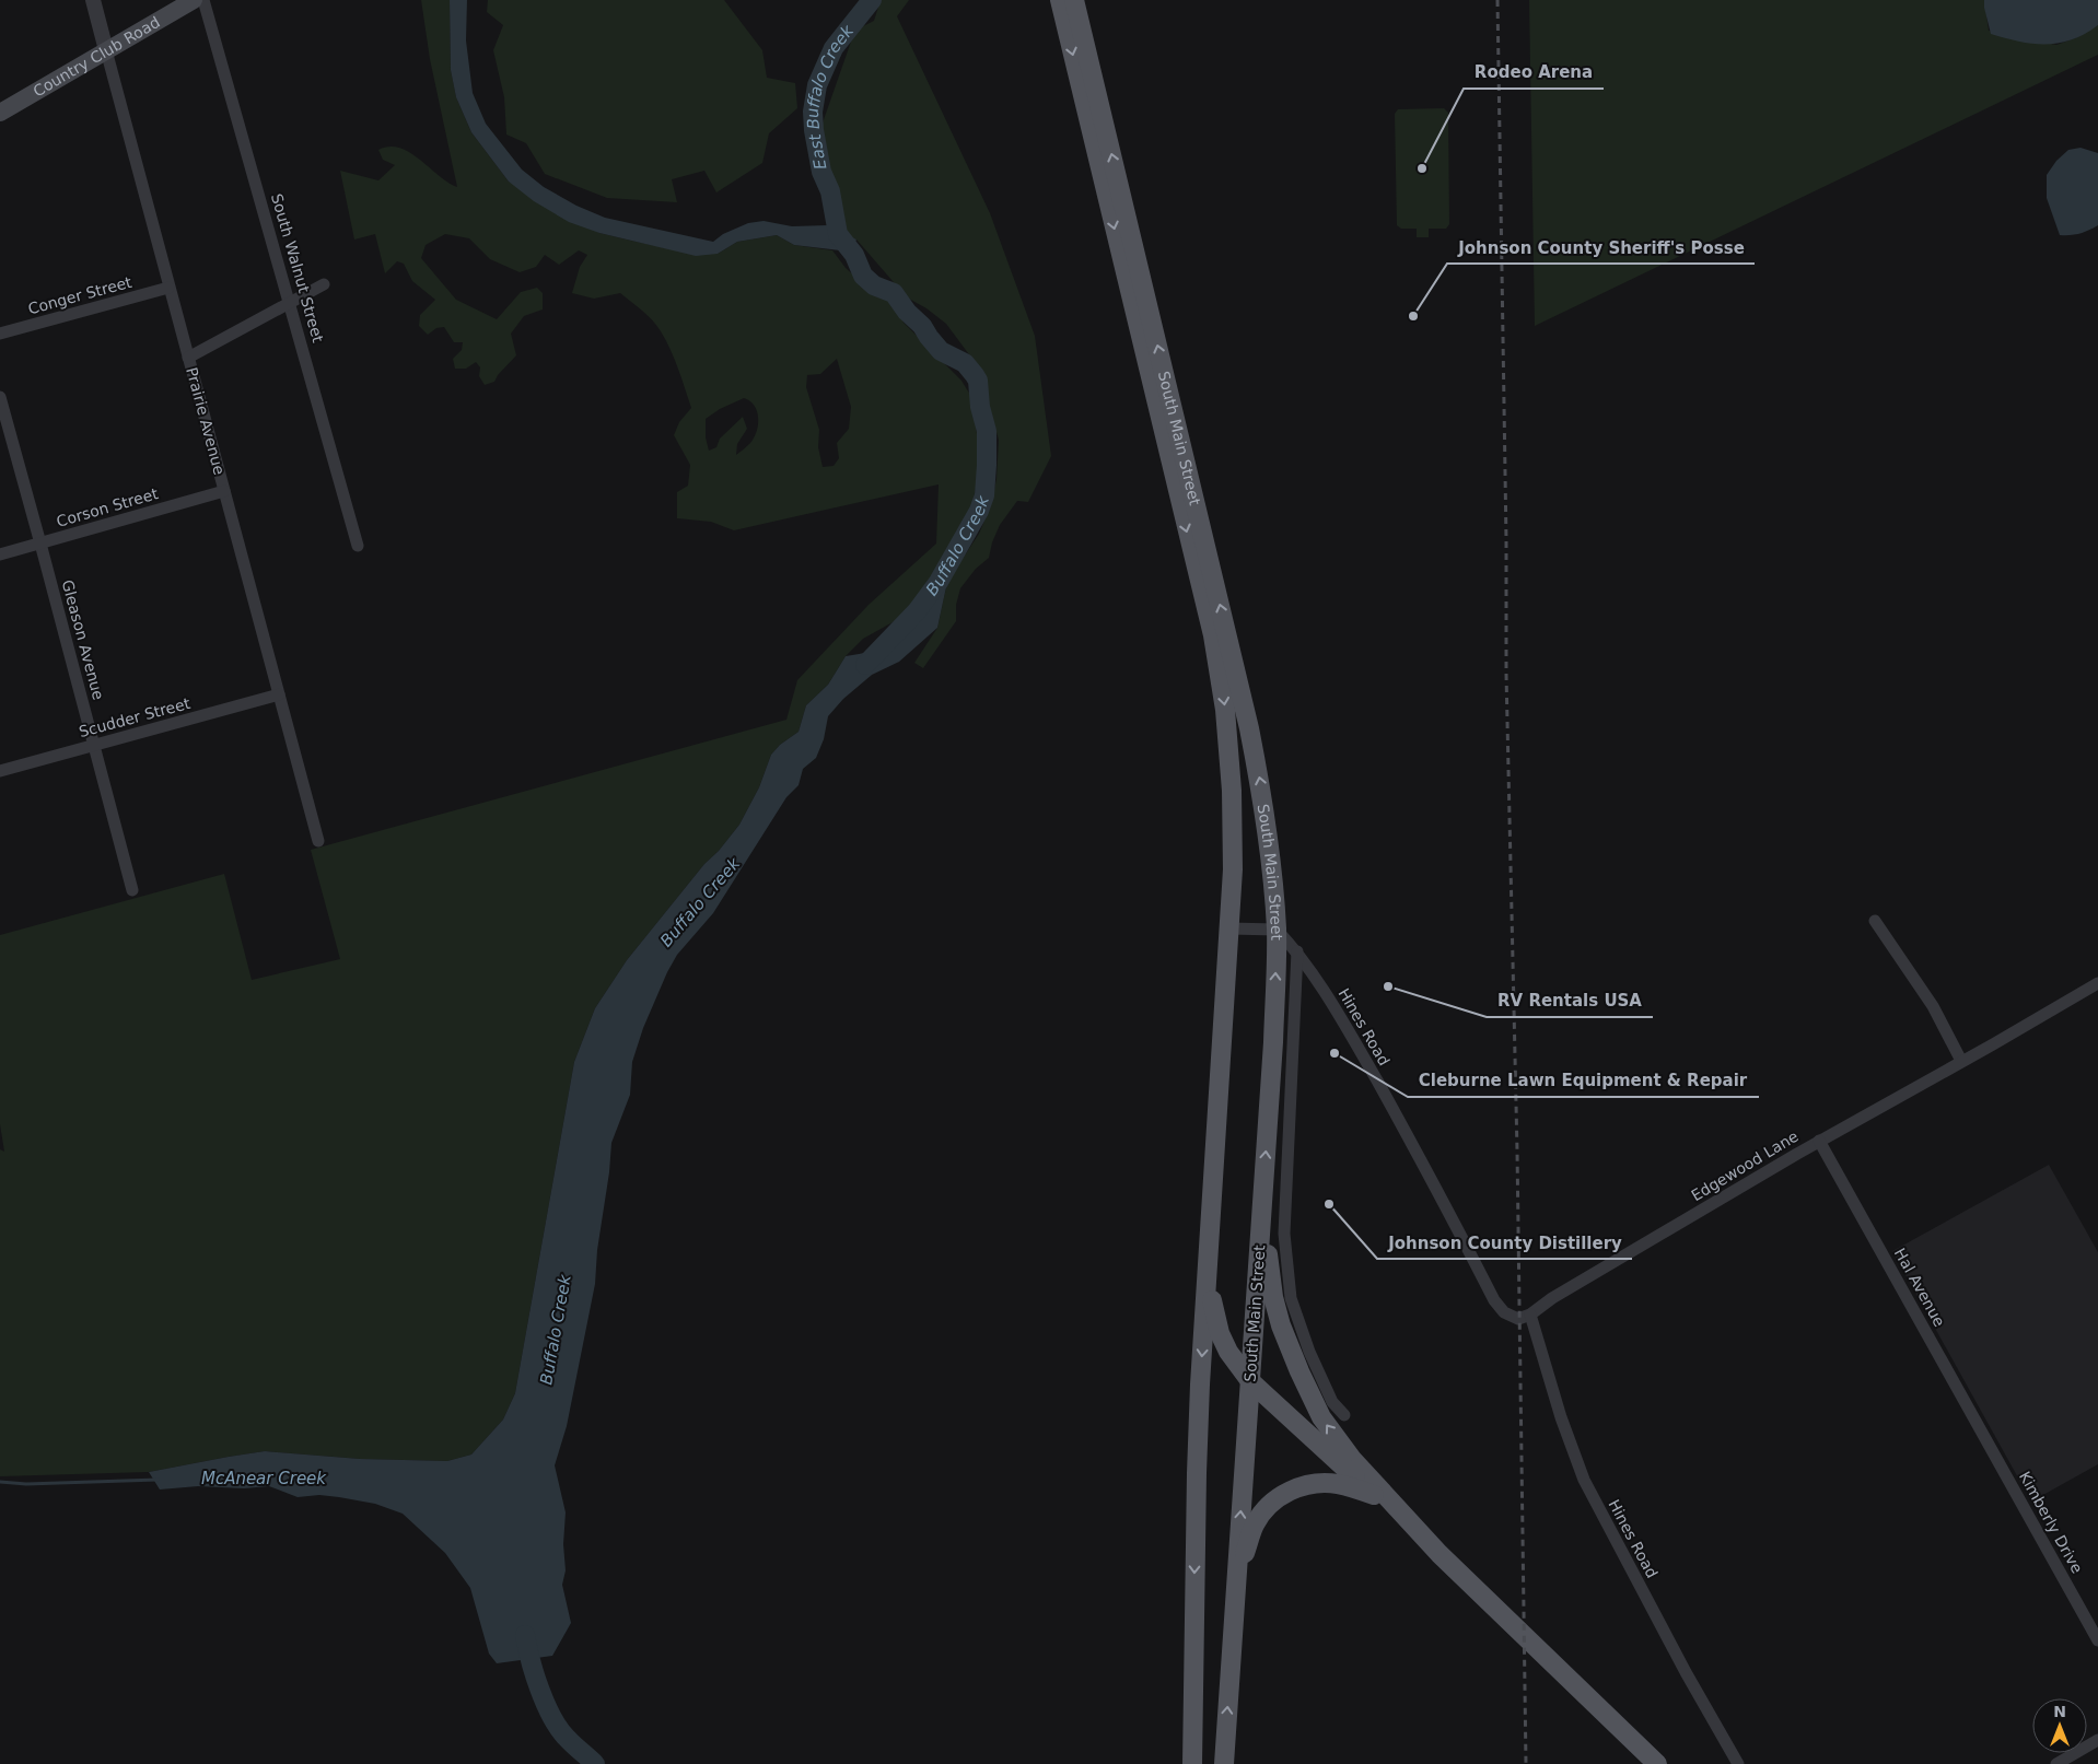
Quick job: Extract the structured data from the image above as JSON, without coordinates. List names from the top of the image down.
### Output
{
  "streets": {
    "main road": ["Country Club Road", "South Main Street"],
    "street": [
      "South Walnut Street",
      "Conger Street",
      "Prairie Avenue",
      "Corson Street",
      "Gleason Avenue",
      "Scudder Street",
      "Hines Road",
      "Edgewood Lane",
      "Hal Avenue",
      "Kimberly Drive"
    ]
  },
  "crossings": [
    ["Country Club Road", "Prairie Avenue"],
    ["Conger Street", "Prairie Avenue"],
    ["Prairie Avenue", "Corson Street"],
    ["Prairie Avenue", "Scudder Street"],
    ["South Main Street", "Hines Road"],
    ["Corson Street", "Gleason Avenue"],
    ["Gleason Avenue", "Scudder Street"],
    ["Hines Road", "Edgewood Lane"],
    ["Edgewood Lane", "Hal Avenue"],
    ["Hal Avenue", "Kimberly Drive"]
  ],
  "water": ["East Buffalo Creek", "Buffalo Creek", "McAnear Creek"],
  "places": [
    "Rodeo Arena",
    "Johnson County Sheriff's Posse",
    "RV Rentals USA",
    "Cleburne Lawn Equipment & Repair",
    "Johnson County Distillery"
  ],
  "north": "top"
}
